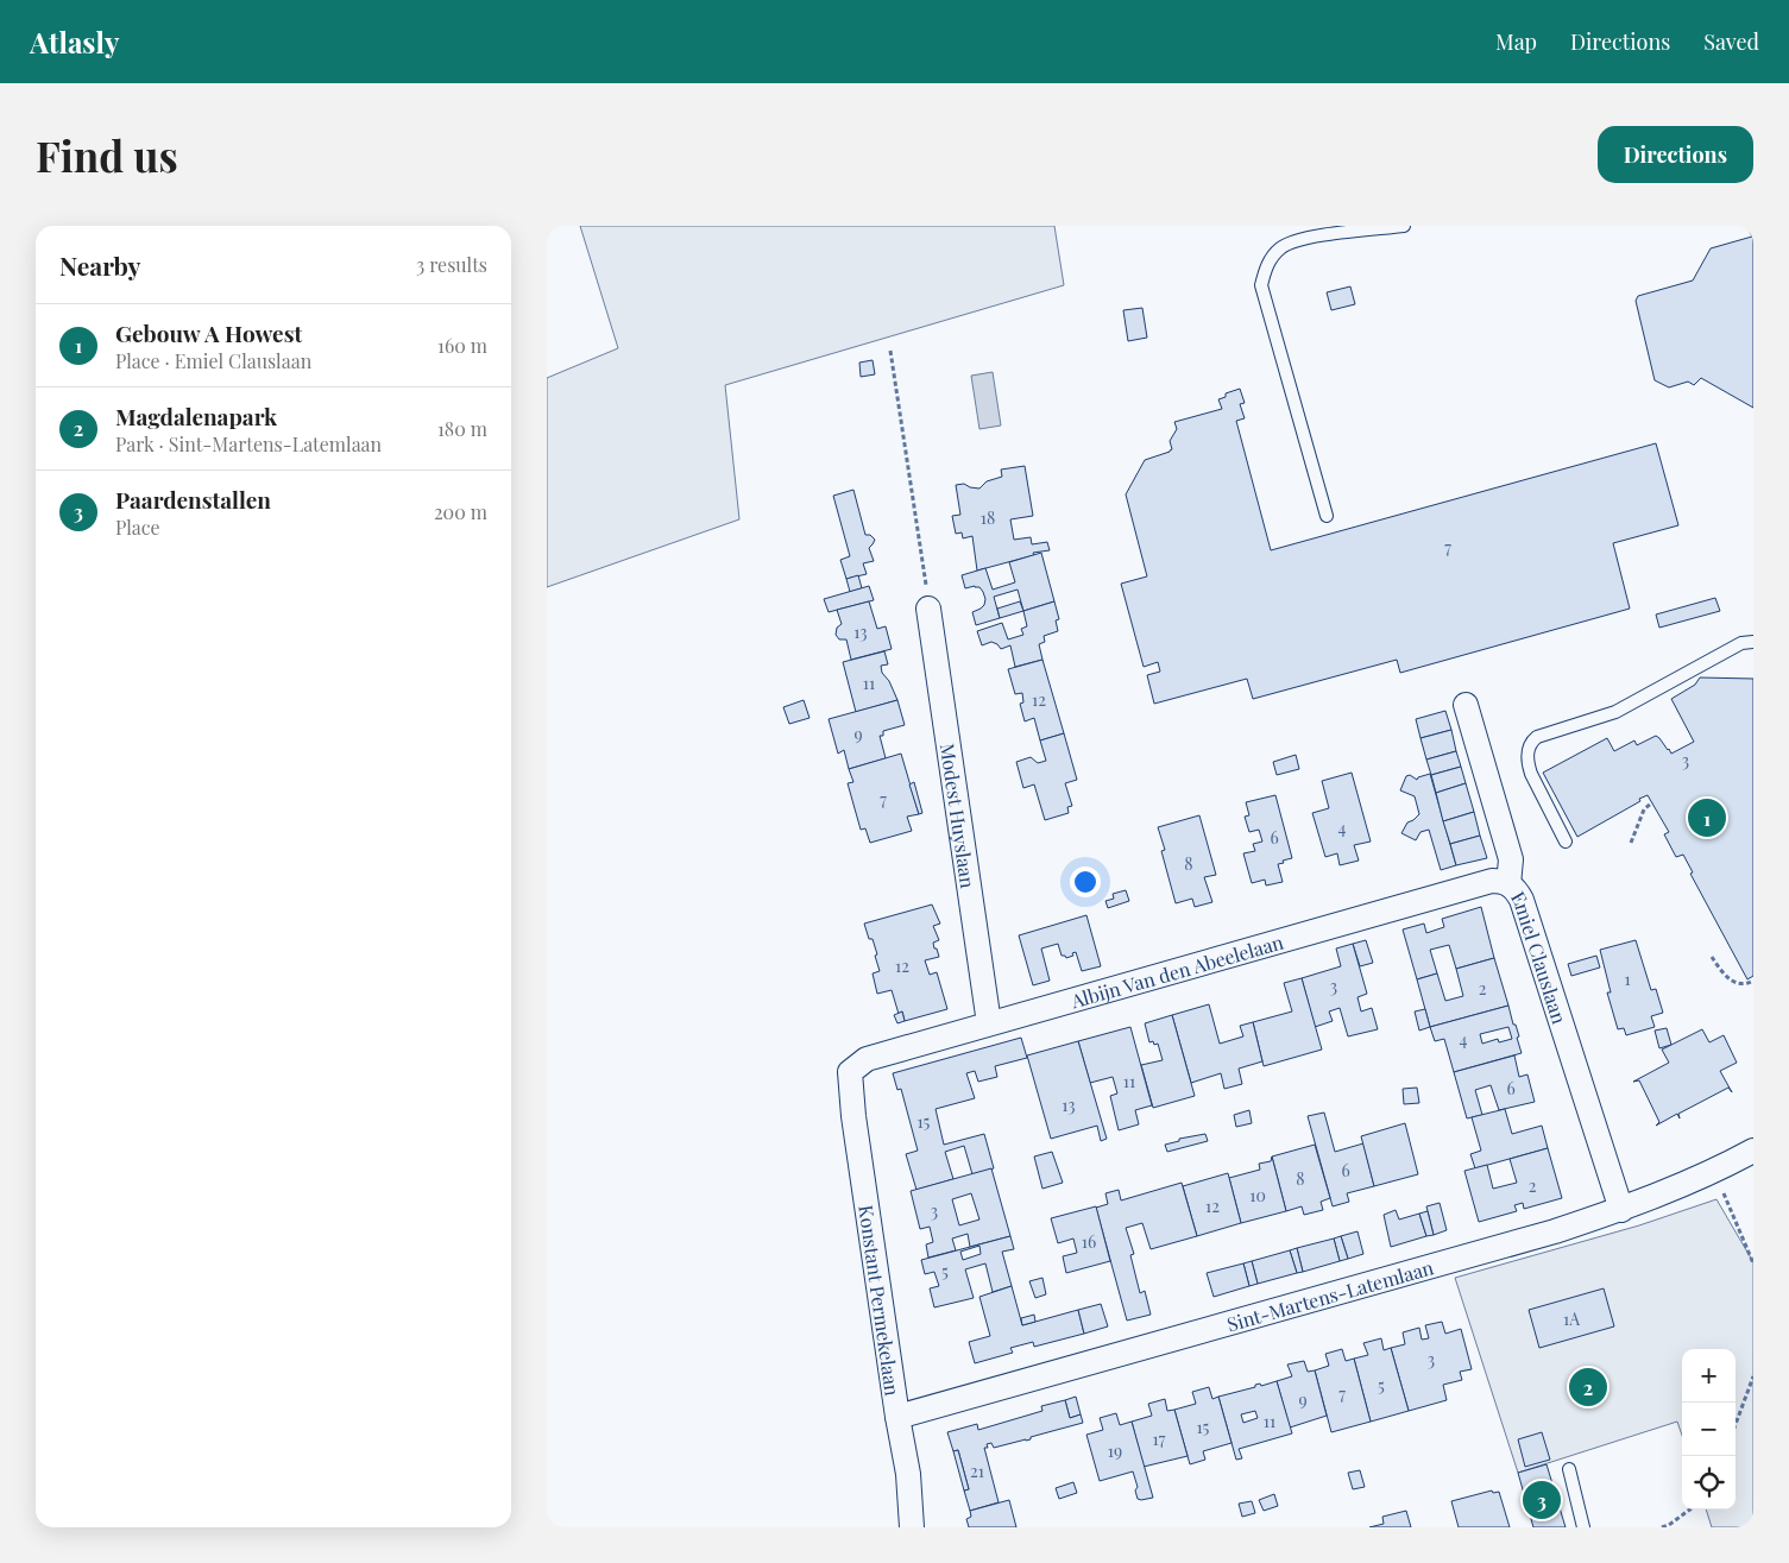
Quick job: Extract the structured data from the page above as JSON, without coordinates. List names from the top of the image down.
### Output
{
  "streets": {
    "street": [
      "Modest Huyslaan",
      "Emiel Clauslaan",
      "Albijn Van den Abeelelaan",
      "Sint-Martens-Latemlaan",
      "Konstant Permekelaan"
    ]
  },
  "crossings": [
    ["Modest Huyslaan", "Albijn Van den Abeelelaan"],
    ["Emiel Clauslaan", "Albijn Van den Abeelelaan"],
    ["Emiel Clauslaan", "Sint-Martens-Latemlaan"],
    ["Albijn Van den Abeelelaan", "Konstant Permekelaan"],
    ["Sint-Martens-Latemlaan", "Konstant Permekelaan"]
  ],
  "house_numbers": [
    "18",
    "7",
    "13",
    "11",
    "12",
    "9",
    "3",
    "7",
    "4",
    "6",
    "8",
    "12",
    "1",
    "3",
    "2",
    "4",
    "11",
    "6",
    "13",
    "15",
    "6",
    "8",
    "2",
    "10",
    "12",
    "3",
    "16",
    "5",
    "1A",
    "3",
    "5",
    "7",
    "9",
    "11",
    "15",
    "17",
    "19",
    "21"
  ],
  "page": {
    "header": "Atlasly",
    "nav": ["Map", "Directions", "Saved"],
    "buttons": "Directions",
    "title": "Find us",
    "heading": ["Nearby", "3 results"],
    "list": [
      {
        "mark": "1",
        "name": "Gebouw A Howest",
        "note": "Place · Emiel Clauslaan",
        "value": "160 m"
      },
      {
        "mark": "2",
        "name": "Magdalenapark",
        "note": "Park · Sint-Martens-Latemlaan",
        "value": "180 m"
      },
      {
        "mark": "3",
        "name": "Paardenstallen",
        "note": "Place",
        "value": "200 m"
      }
    ],
    "pins": ["1", "2", "3"],
    "map_buttons": ["+", "−"]
  }
}
